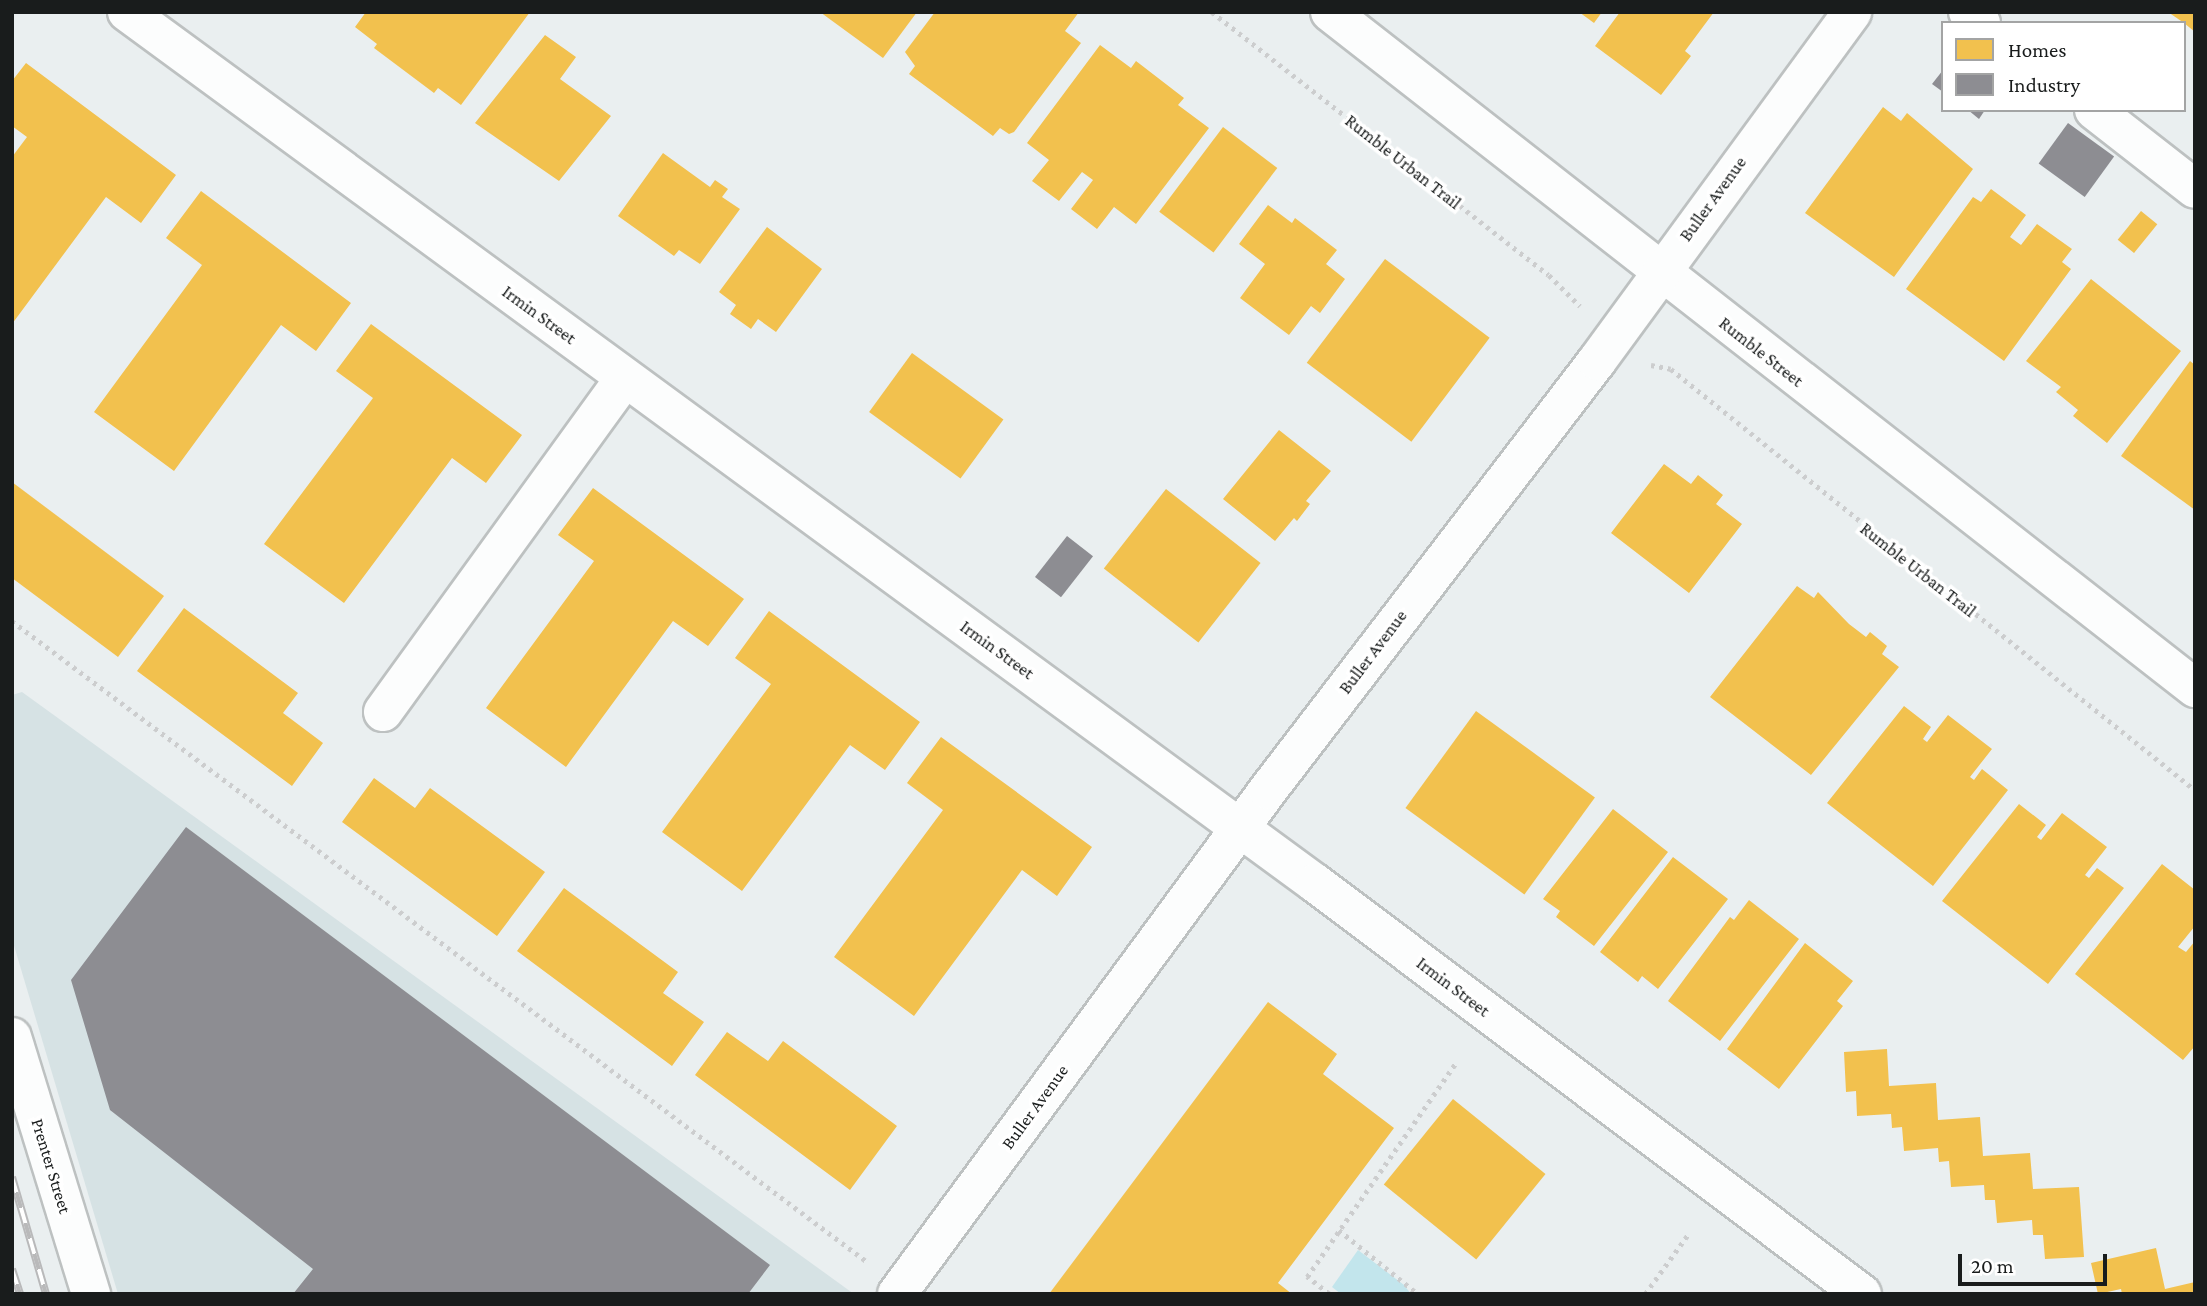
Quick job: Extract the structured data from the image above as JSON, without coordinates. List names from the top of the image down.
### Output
{
  "streets": {
    "street": [
      "Buller Avenue",
      "Irmin Street",
      "Rumble Street",
      "Prenter Street"
    ],
    "path": ["Rumble Urban Trail"]
  },
  "crossings": [
    ["Buller Avenue", "Irmin Street"],
    ["Buller Avenue", "Rumble Street"]
  ],
  "legend": ["Homes", "Industry"],
  "scale_bar": "20 m"
}
